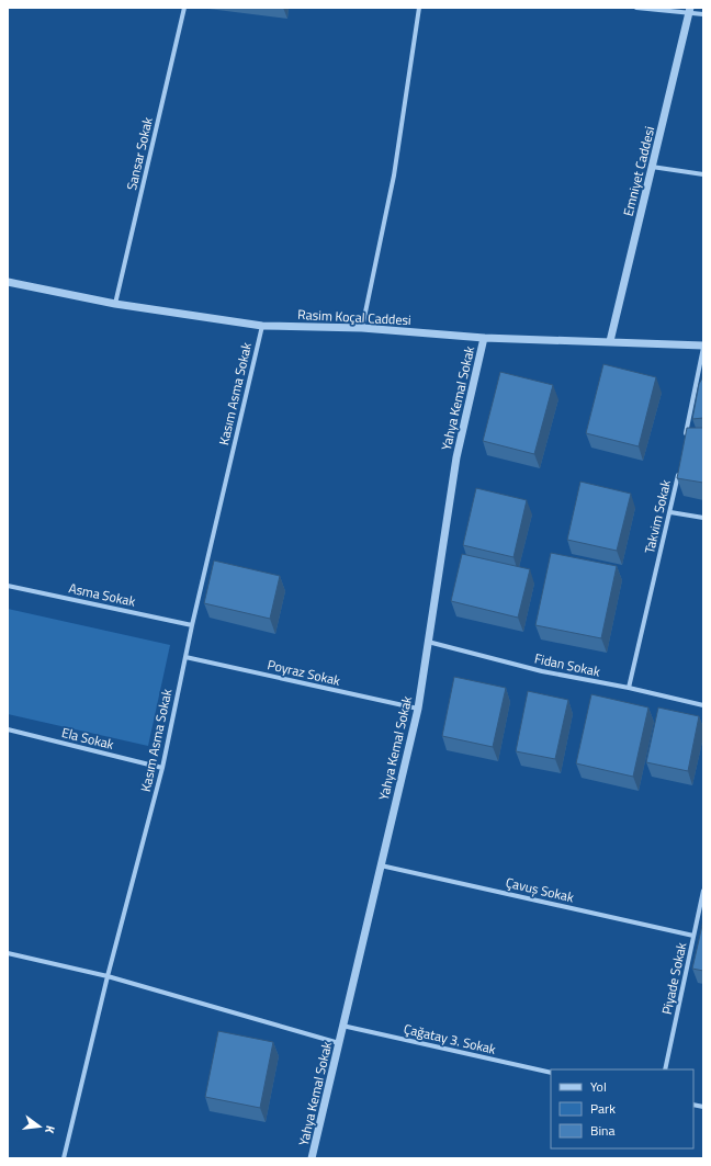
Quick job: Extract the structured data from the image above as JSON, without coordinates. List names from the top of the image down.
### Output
{
  "streets": {
    "street": [
      "Sansar Sokak",
      "Emniyet Caddesi",
      "Rasim Koçal Caddesi",
      "Kasım Asma Sokak",
      "Yahya Kemal Sokak",
      "Takvim Sokak",
      "Asma Sokak",
      "Fidan Sokak",
      "Poyraz Sokak",
      "Ela Sokak",
      "Çavuş Sokak",
      "Piyade Sokak",
      "Çağatay 3. Sokak"
    ]
  },
  "crossings": [
    ["Sansar Sokak", "Rasim Koçal Caddesi"],
    ["Emniyet Caddesi", "Rasim Koçal Caddesi"],
    ["Rasim Koçal Caddesi", "Kasım Asma Sokak"],
    ["Rasim Koçal Caddesi", "Yahya Kemal Sokak"],
    ["Kasım Asma Sokak", "Asma Sokak"],
    ["Kasım Asma Sokak", "Poyraz Sokak"],
    ["Kasım Asma Sokak", "Ela Sokak"],
    ["Yahya Kemal Sokak", "Fidan Sokak"],
    ["Yahya Kemal Sokak", "Poyraz Sokak"],
    ["Yahya Kemal Sokak", "Çavuş Sokak"],
    ["Yahya Kemal Sokak", "Çağatay 3. Sokak"],
    ["Takvim Sokak", "Fidan Sokak"],
    ["Çavuş Sokak", "Piyade Sokak"]
  ],
  "legend": ["Yol", "Park", "Bina"],
  "north": "right"
}
